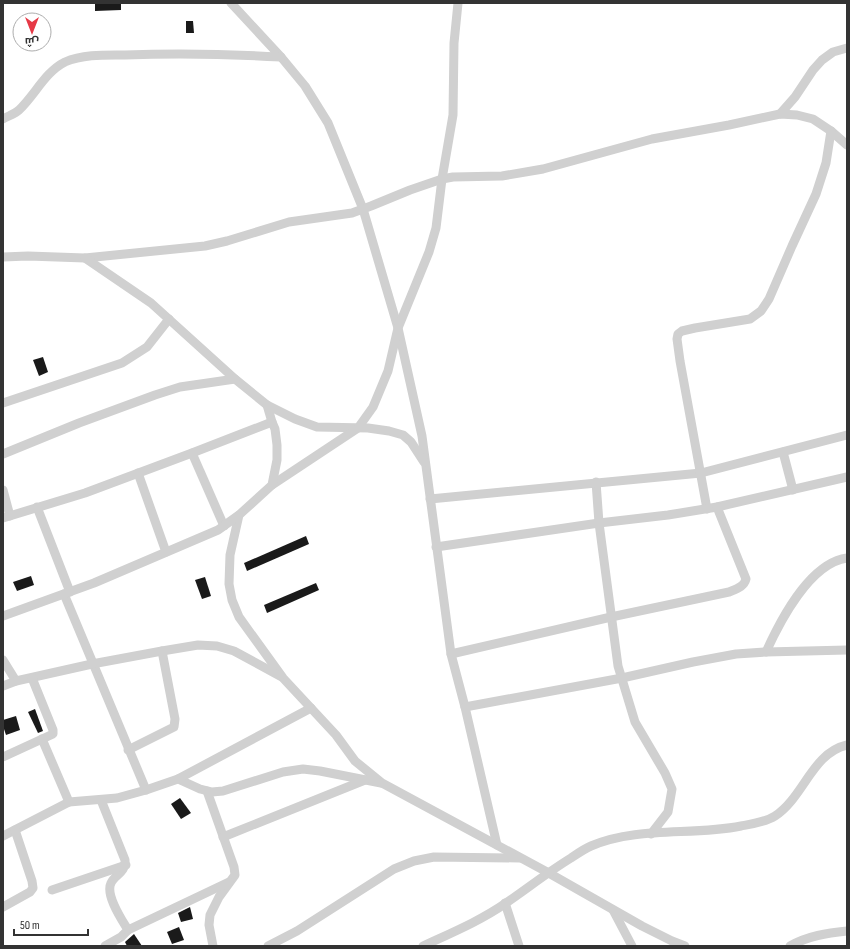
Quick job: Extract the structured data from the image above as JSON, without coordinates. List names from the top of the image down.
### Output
{
  "scale_bar": "50 m",
  "north": "bottom"
}
